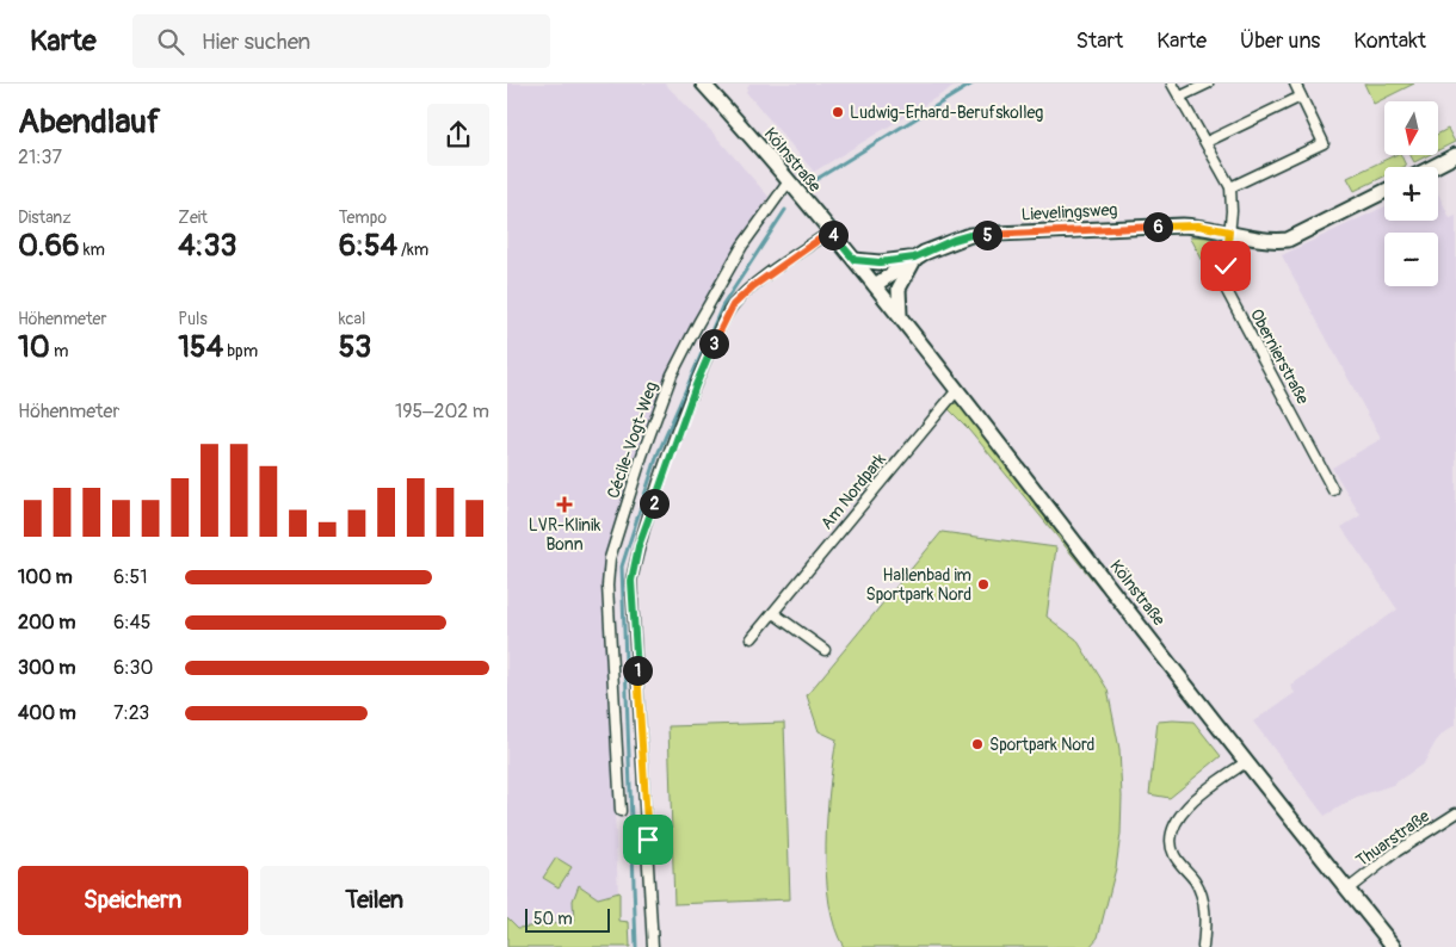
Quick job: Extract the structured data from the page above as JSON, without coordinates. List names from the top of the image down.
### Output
{
  "streets": {
    "main road": ["Kölnstraße", "Lievelingsweg"],
    "street": [
      "Obernierstraße",
      "Cécile-Vogt-Weg",
      "Am Nordpark",
      "Thuarstraße"
    ]
  },
  "crossings": [
    ["Kölnstraße", "Lievelingsweg"],
    ["Kölnstraße", "Cécile-Vogt-Weg"],
    ["Kölnstraße", "Am Nordpark"],
    ["Kölnstraße", "Thuarstraße"],
    ["Lievelingsweg", "Obernierstraße"]
  ],
  "places": {
    "other": ["Ludwig-Erhard-Berufskolleg", "Hallenbad im Sportpark Nord", "Sportpark Nord"],
    "health": ["LVR-Klinik Bonn"]
  },
  "scale_bar": "50 m",
  "north": "bottom",
  "page": {
    "header": "Karte",
    "search": "Hier suchen",
    "nav": [
      "Start",
      "Karte",
      "Über uns",
      "Kontakt"
    ],
    "heading": ["Abendlauf", "21:37"],
    "map_buttons": ["+", "−"],
    "stats": [
      ["Distanz", "0.66 km"],
      ["Zeit", "4:33"],
      ["Tempo", "6:54 /km"],
      ["Höhenmeter", "10 m"],
      ["Puls", "154 bpm"],
      ["kcal", "53"]
    ],
    "pins": [
      "6",
      "4",
      "5",
      "3",
      "2",
      "1"
    ],
    "chart": ["Höhenmeter", "195–202 m"],
    "list": [
      {
        "name": "100 m",
        "note": "6:51"
      },
      {
        "name": "200 m",
        "note": "6:45"
      },
      {
        "name": "300 m",
        "note": "6:30"
      },
      {
        "name": "400 m",
        "note": "7:23"
      }
    ],
    "buttons": ["Speichern", "Teilen"],
    "scale": "50 m"
  }
}
